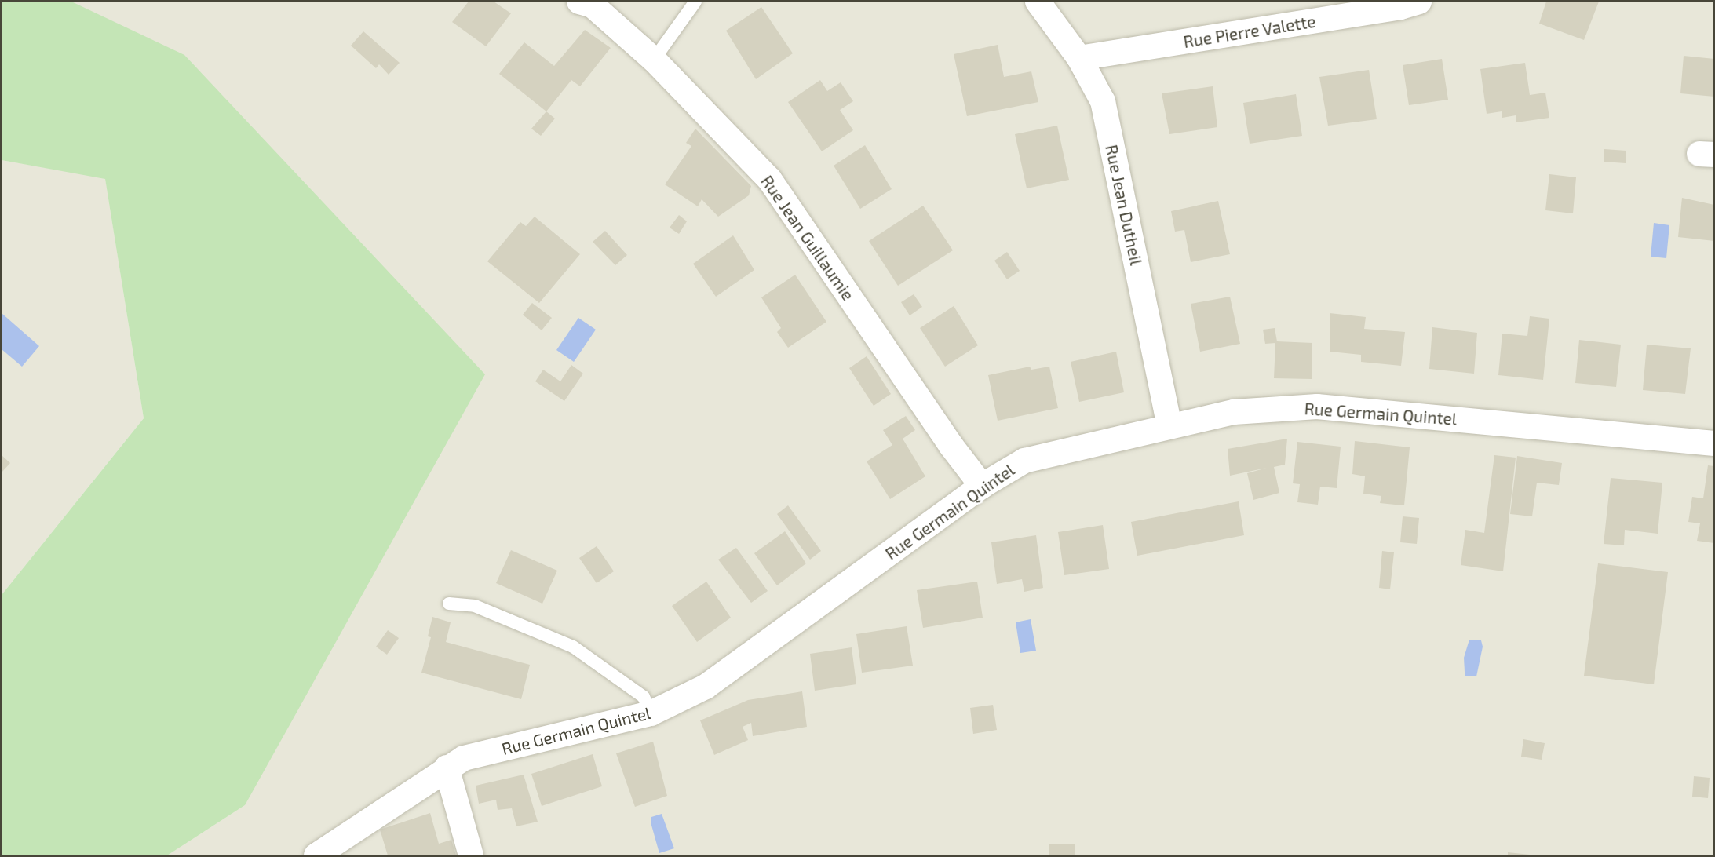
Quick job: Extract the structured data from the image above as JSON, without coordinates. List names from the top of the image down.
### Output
{
  "streets": {
    "street": [
      "Rue Pierre Valette",
      "Rue Jean Dutheil",
      "Rue Jean Guillaumie",
      "Rue Germain Quintel"
    ]
  },
  "crossings": [
    ["Rue Pierre Valette", "Rue Jean Dutheil"],
    ["Rue Jean Dutheil", "Rue Germain Quintel"],
    ["Rue Jean Guillaumie", "Rue Germain Quintel"]
  ]
}
